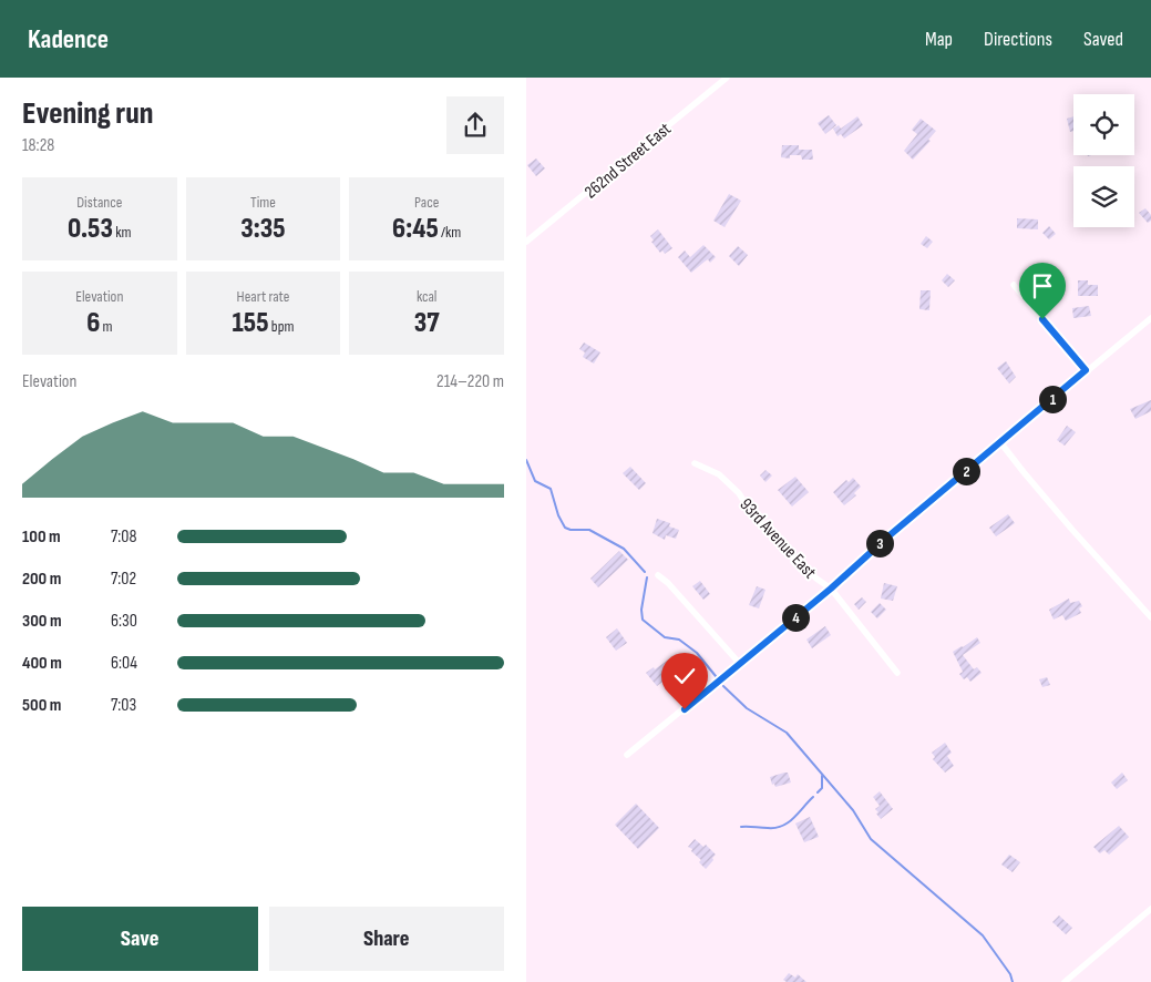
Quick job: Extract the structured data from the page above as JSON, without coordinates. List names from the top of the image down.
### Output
{
  "streets": {
    "street": ["262nd Street East", "93rd Avenue East"]
  },
  "page": {
    "header": "Kadence",
    "nav": ["Map", "Directions", "Saved"],
    "heading": ["Evening run", "18:28"],
    "stats": [
      ["Distance", "0.53 km"],
      ["Time", "3:35"],
      ["Pace", "6:45 /km"],
      ["Elevation", "6 m"],
      ["Heart rate", "155 bpm"],
      ["kcal", "37"]
    ],
    "chart": ["Elevation", "214–220 m"],
    "pins": [
      "1",
      "2",
      "3",
      "4"
    ],
    "list": [
      {
        "name": "100 m",
        "note": "7:08"
      },
      {
        "name": "200 m",
        "note": "7:02"
      },
      {
        "name": "300 m",
        "note": "6:30"
      },
      {
        "name": "400 m",
        "note": "6:04"
      },
      {
        "name": "500 m",
        "note": "7:03"
      }
    ],
    "buttons": ["Save", "Share"]
  }
}
